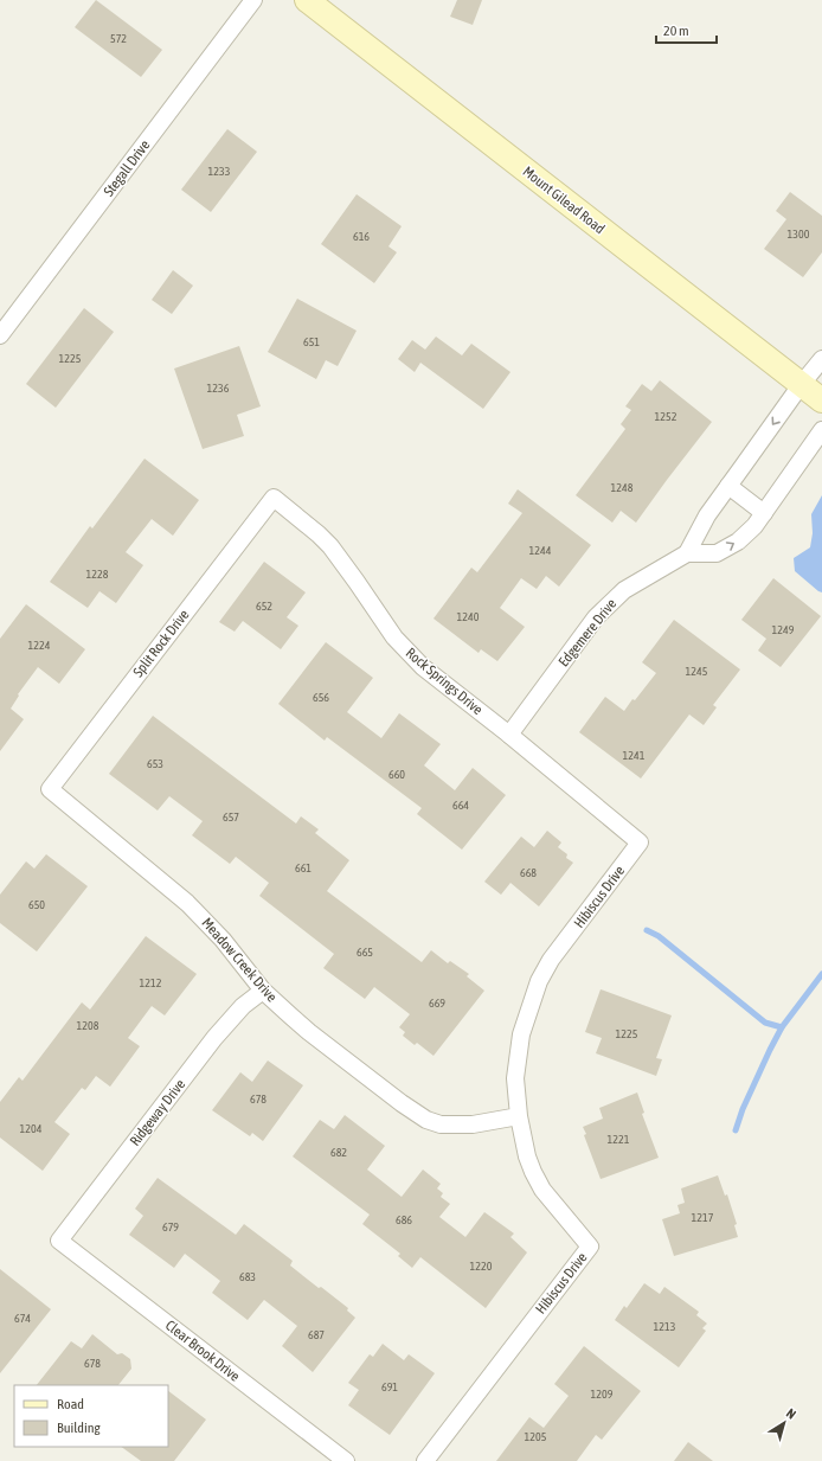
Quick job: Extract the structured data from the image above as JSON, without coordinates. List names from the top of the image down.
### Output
{
  "streets": {
    "street": [
      "Stegall Drive",
      "Mount Gilead Road",
      "Edgemere Drive",
      "Split Rock Drive",
      "Rock Springs Drive",
      "Hibiscus Drive",
      "Meadow Creek Drive",
      "Ridgeway Drive",
      "Clear Brook Drive"
    ]
  },
  "crossings": [
    ["Edgemere Drive", "Rock Springs Drive"],
    ["Split Rock Drive", "Rock Springs Drive"],
    ["Split Rock Drive", "Meadow Creek Drive"],
    ["Rock Springs Drive", "Hibiscus Drive"],
    ["Hibiscus Drive", "Meadow Creek Drive"],
    ["Meadow Creek Drive", "Ridgeway Drive"],
    ["Ridgeway Drive", "Clear Brook Drive"]
  ],
  "house_numbers": [
    "572",
    "1233",
    "1300",
    "616",
    "651",
    "1225",
    "1236",
    "1252",
    "1248",
    "1244",
    "1228",
    "652",
    "1240",
    "1249",
    "1224",
    "1245",
    "656",
    "1241",
    "653",
    "660",
    "664",
    "657",
    "661",
    "668",
    "650",
    "665",
    "1212",
    "669",
    "1208",
    "1225",
    "678",
    "1204",
    "1221",
    "682",
    "1217",
    "686",
    "679",
    "1220",
    "683",
    "674",
    "1213",
    "687",
    "678",
    "691",
    "1209",
    "1205"
  ],
  "legend": ["Road", "Building"],
  "scale_bar": "20 m",
  "north": "top right"
}
